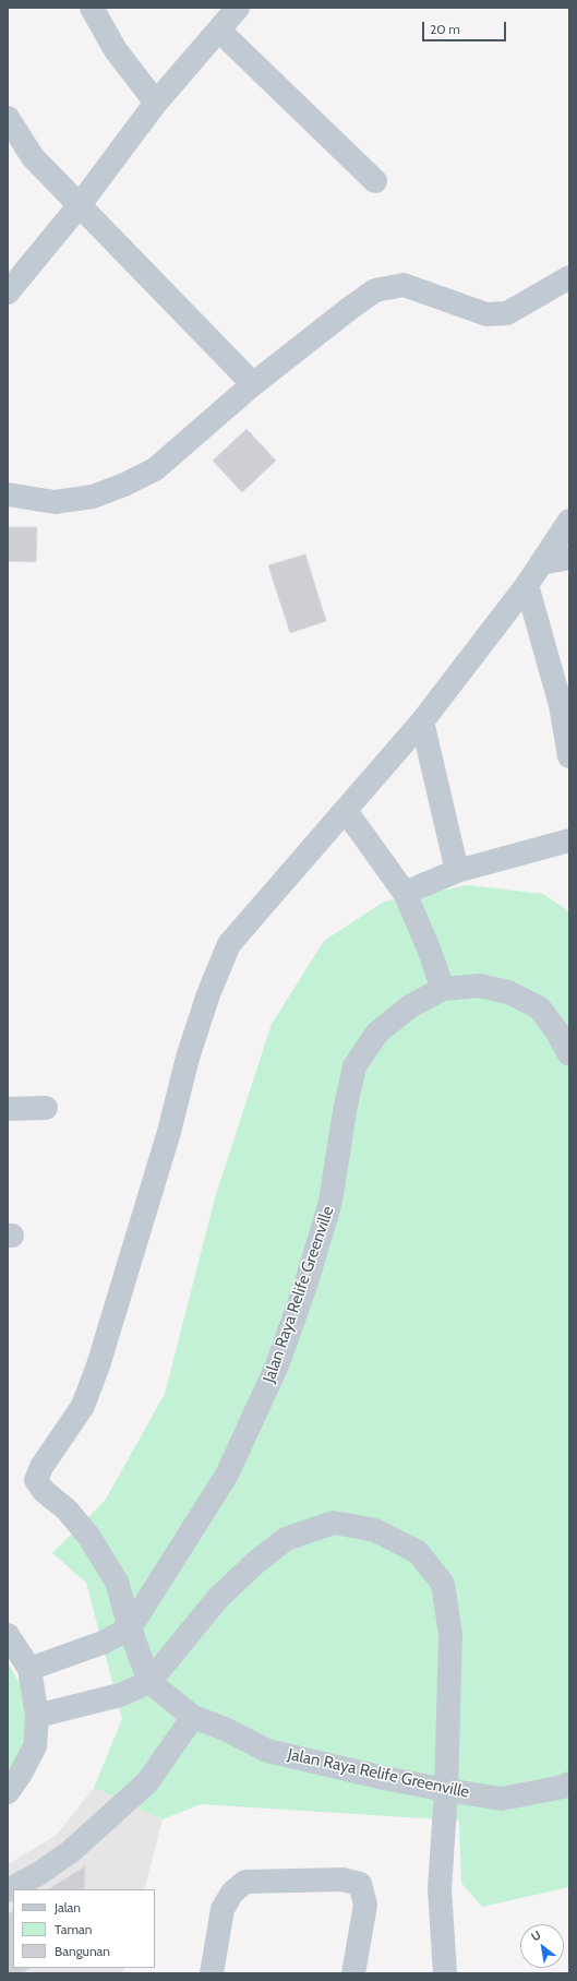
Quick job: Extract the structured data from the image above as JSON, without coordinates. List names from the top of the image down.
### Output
{
  "streets": {
    "street": ["Jalan Raya Relife Greenville"]
  },
  "legend": ["Jalan", "Taman", "Bangunan"],
  "scale_bar": "20 m",
  "north": "top left"
}
